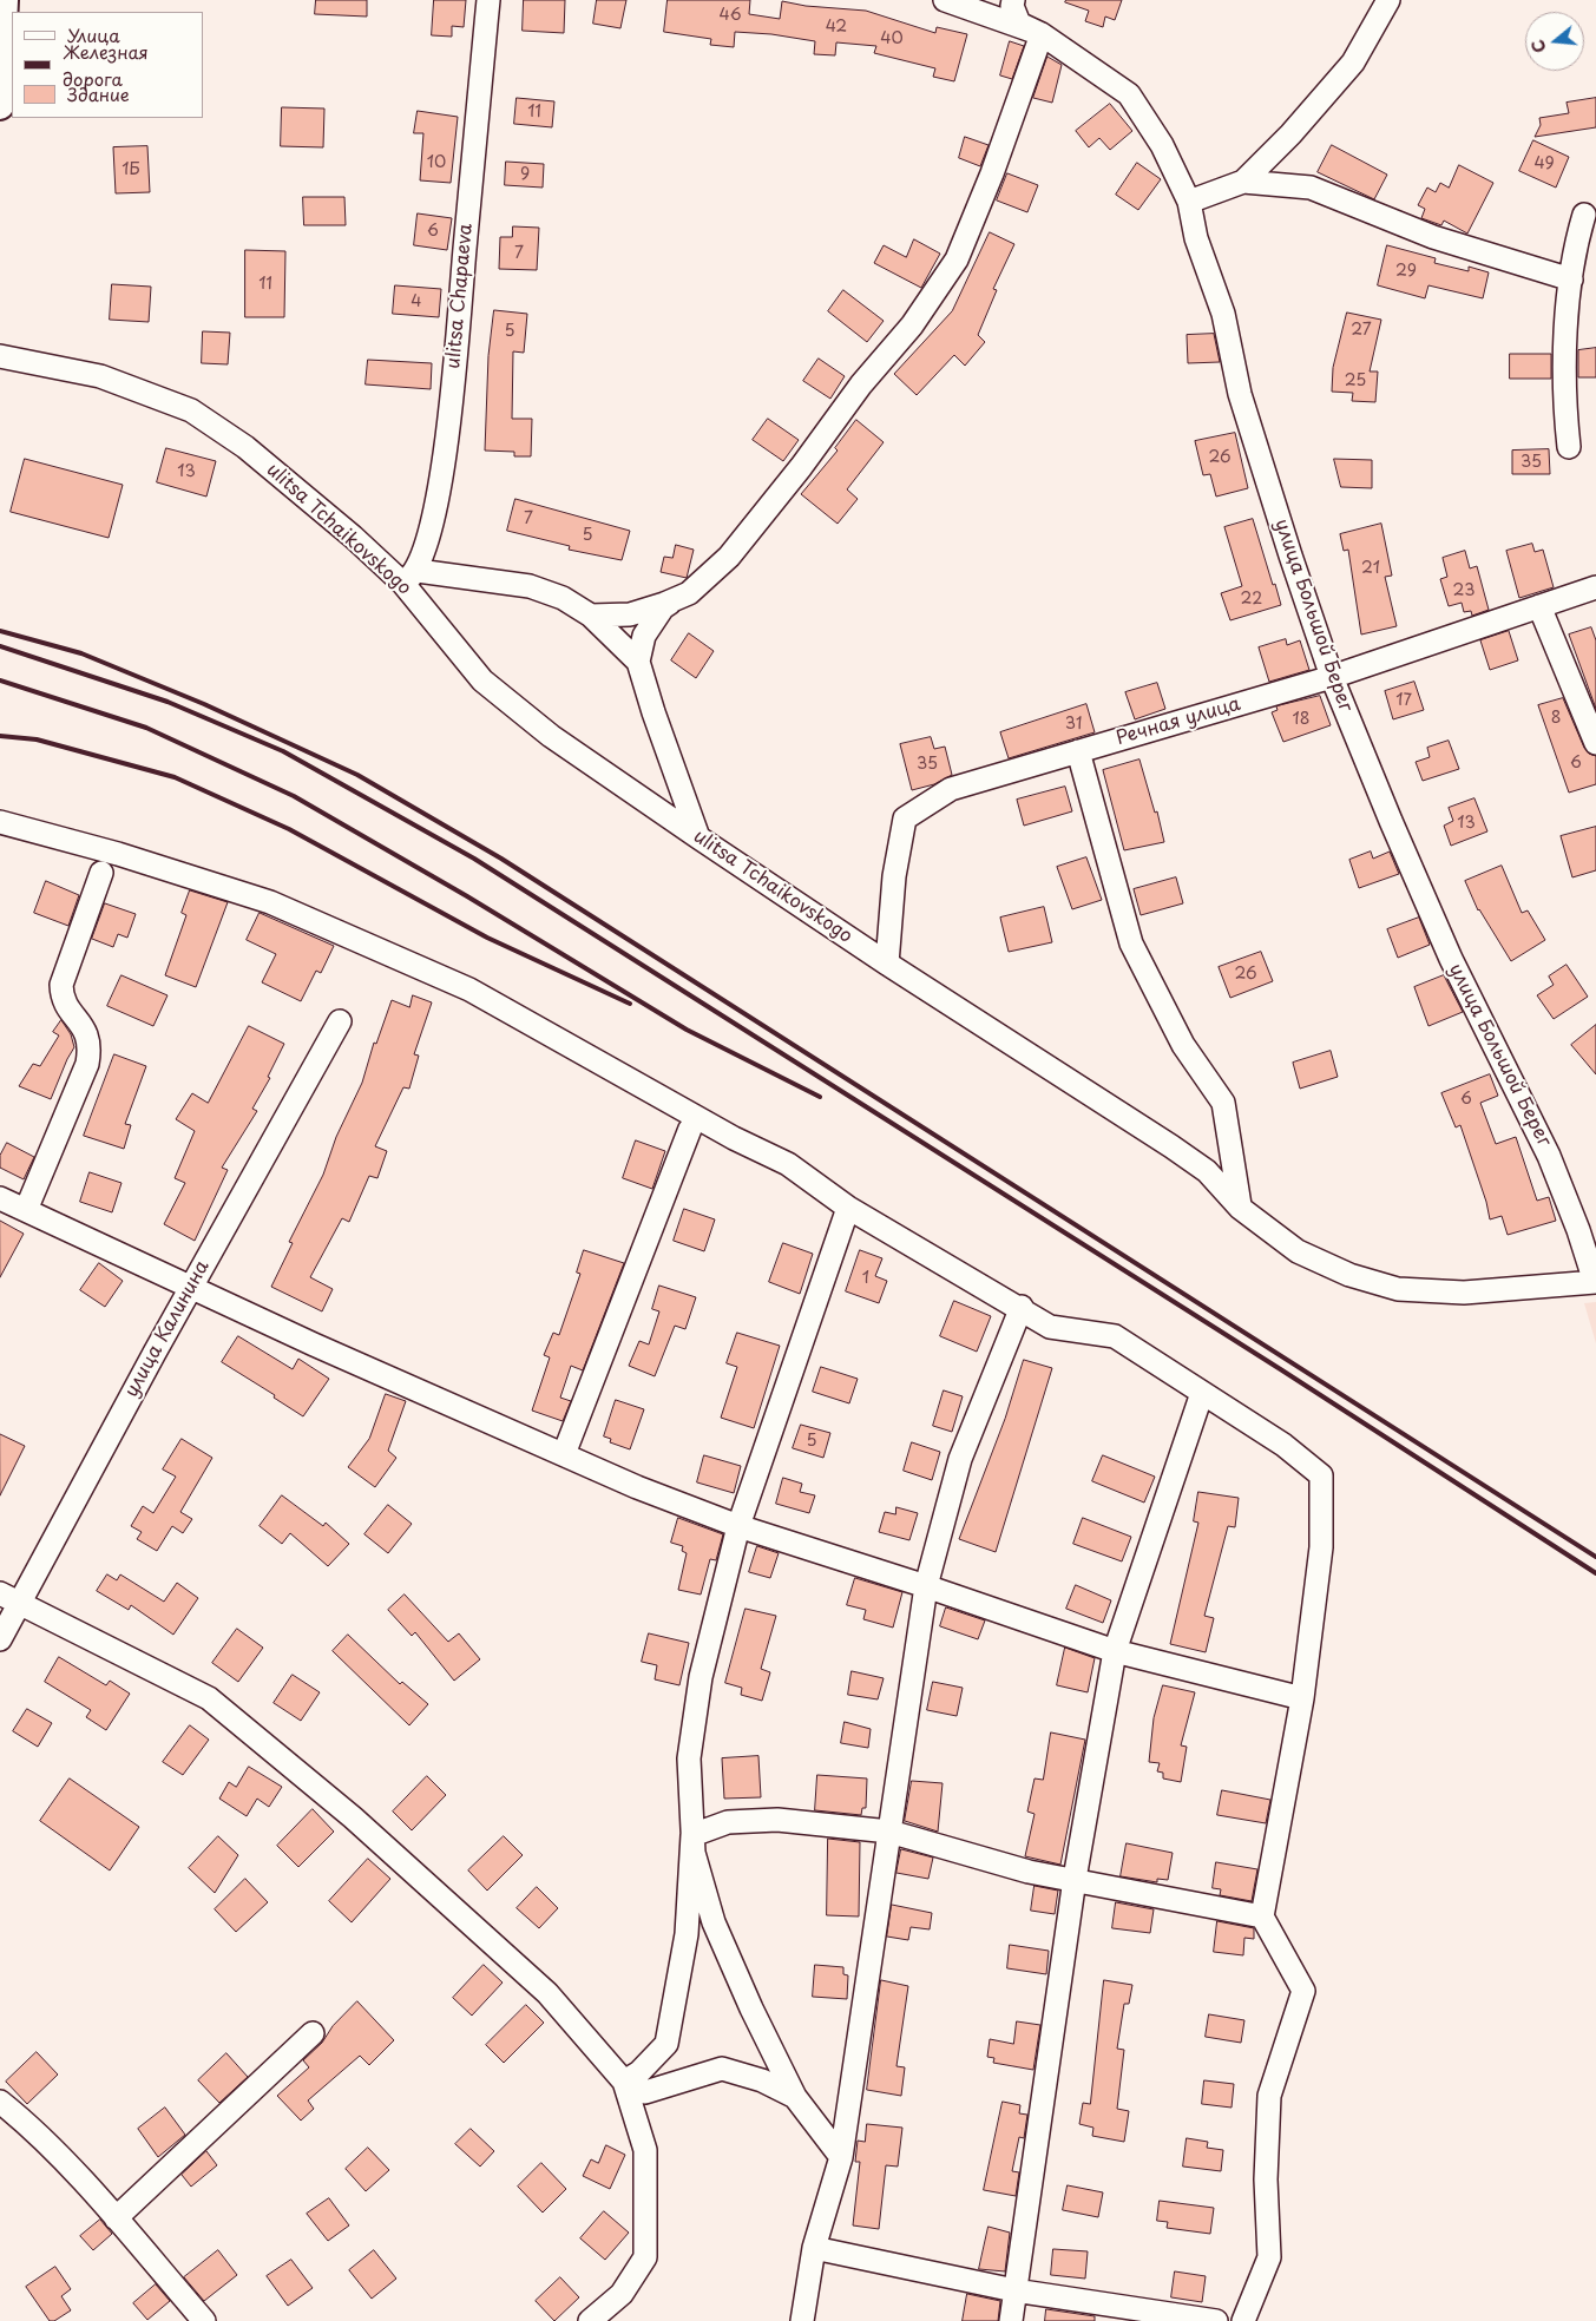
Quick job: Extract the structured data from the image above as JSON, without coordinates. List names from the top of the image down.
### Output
{
  "streets": {
    "street": [
      "ulitsa Chapaeva",
      "ulitsa Tchaikovskogo",
      "улица Большой Берег",
      "Речная улица",
      "улица Калинина"
    ]
  },
  "crossings": [
    ["ulitsa Chapaeva", "ulitsa Tchaikovskogo"],
    ["ulitsa Tchaikovskogo", "улица Большой Берег"],
    ["ulitsa Tchaikovskogo", "Речная улица"],
    ["улица Большой Берег", "Речная улица"]
  ],
  "house_numbers": [
    "46",
    "42",
    "40",
    "11",
    "10",
    "49",
    "1Б",
    "9",
    "6",
    "7",
    "29",
    "11",
    "4",
    "27",
    "5",
    "25",
    "26",
    "35",
    "13",
    "7",
    "5",
    "21",
    "23",
    "22",
    "17",
    "8",
    "18",
    "31",
    "6",
    "35",
    "13",
    "26",
    "6",
    "1",
    "5"
  ],
  "legend": ["Улица", "Железная дорога", "Здание"],
  "north": "left"
}
